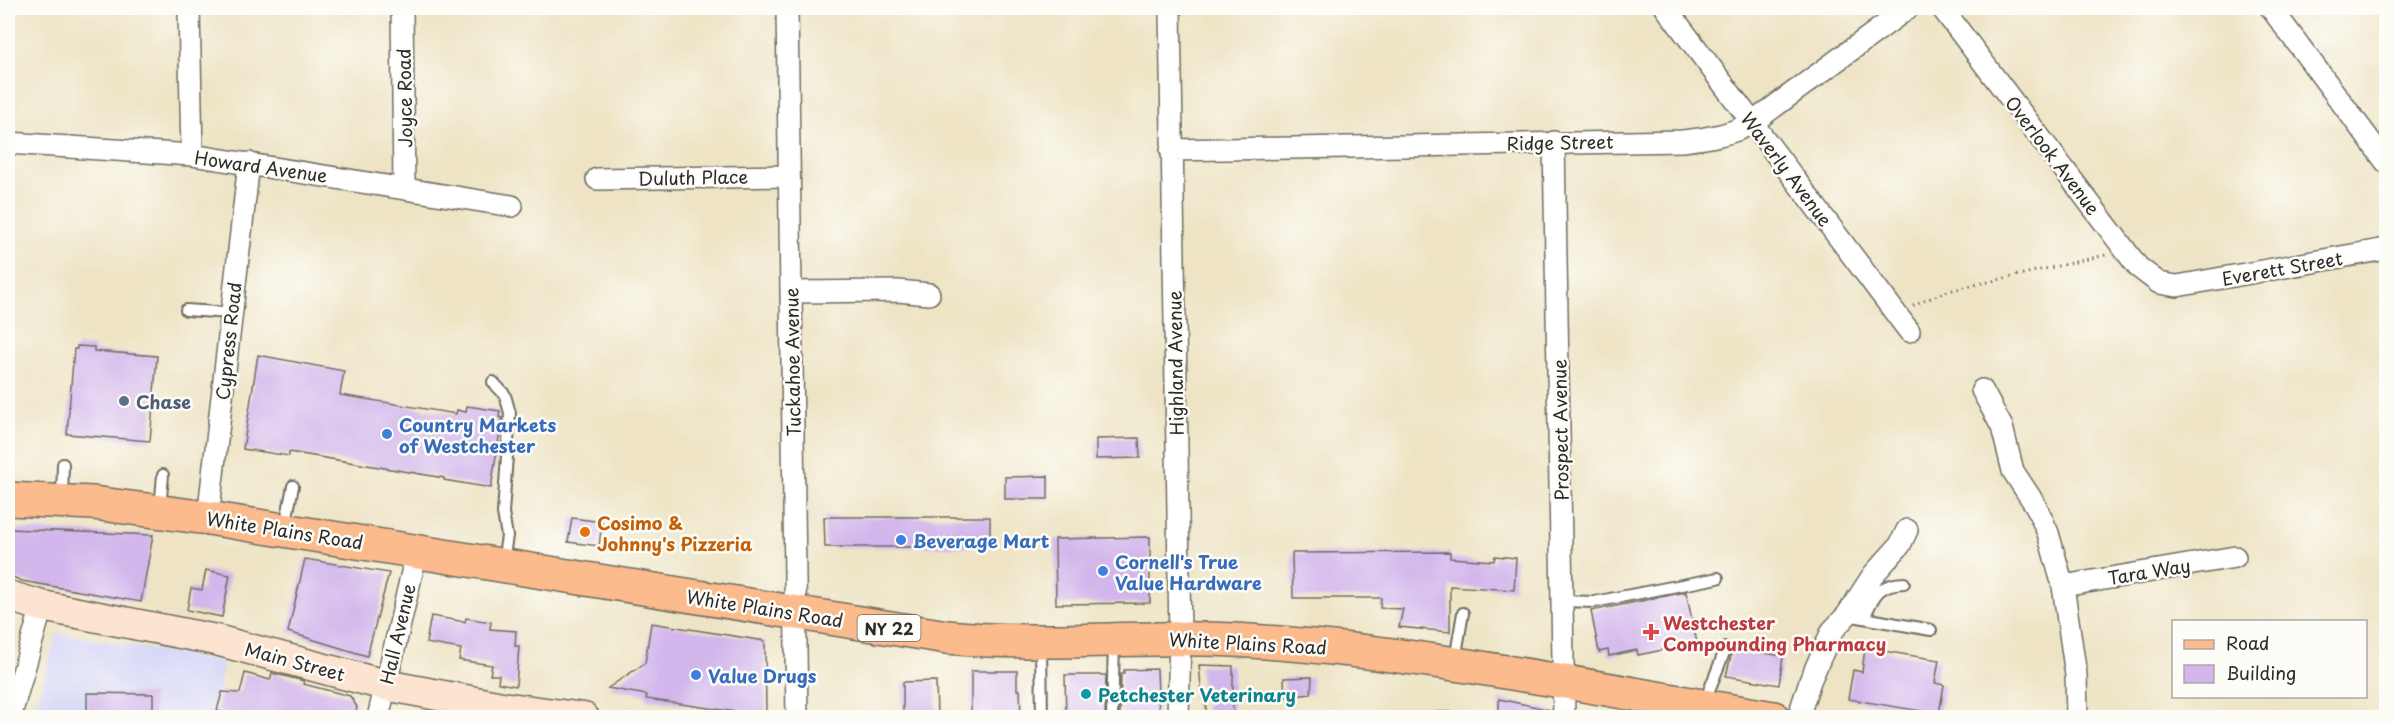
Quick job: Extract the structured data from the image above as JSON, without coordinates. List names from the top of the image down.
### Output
{
  "streets": {
    "main road": ["White Plains Road", "NY 22"],
    "street": [
      "Joyce Road",
      "Ridge Street",
      "Overlook Avenue",
      "Howard Avenue",
      "Waverly Avenue",
      "Duluth Place",
      "Everett Street",
      "Cypress Road",
      "Tuckahoe Avenue",
      "Highland Avenue",
      "Prospect Avenue",
      "Tara Way",
      "Hall Avenue",
      "Main Street"
    ]
  },
  "crossings": [
    ["Joyce Road", "Howard Avenue"],
    ["Ridge Street", "Waverly Avenue"],
    ["Ridge Street", "Highland Avenue"],
    ["Ridge Street", "Prospect Avenue"],
    ["Overlook Avenue", "Everett Street"],
    ["Howard Avenue", "Cypress Road"],
    ["Duluth Place", "Tuckahoe Avenue"],
    ["Cypress Road", "White Plains Road"],
    ["Tuckahoe Avenue", "White Plains Road"],
    ["Highland Avenue", "White Plains Road"],
    ["Prospect Avenue", "White Plains Road"],
    ["White Plains Road", "Hall Avenue"],
    ["Hall Avenue", "Main Street"]
  ],
  "places": {
    "other": [
      "Chase",
      "Country Markets of Westchester",
      "Cosimo & Johnny's Pizzeria",
      "Beverage Mart",
      "Cornell's True Value Hardware",
      "Value Drugs",
      "Petchester Veterinary"
    ],
    "health": ["Westchester Compounding Pharmacy"]
  },
  "legend": ["Road", "Building"]
}
